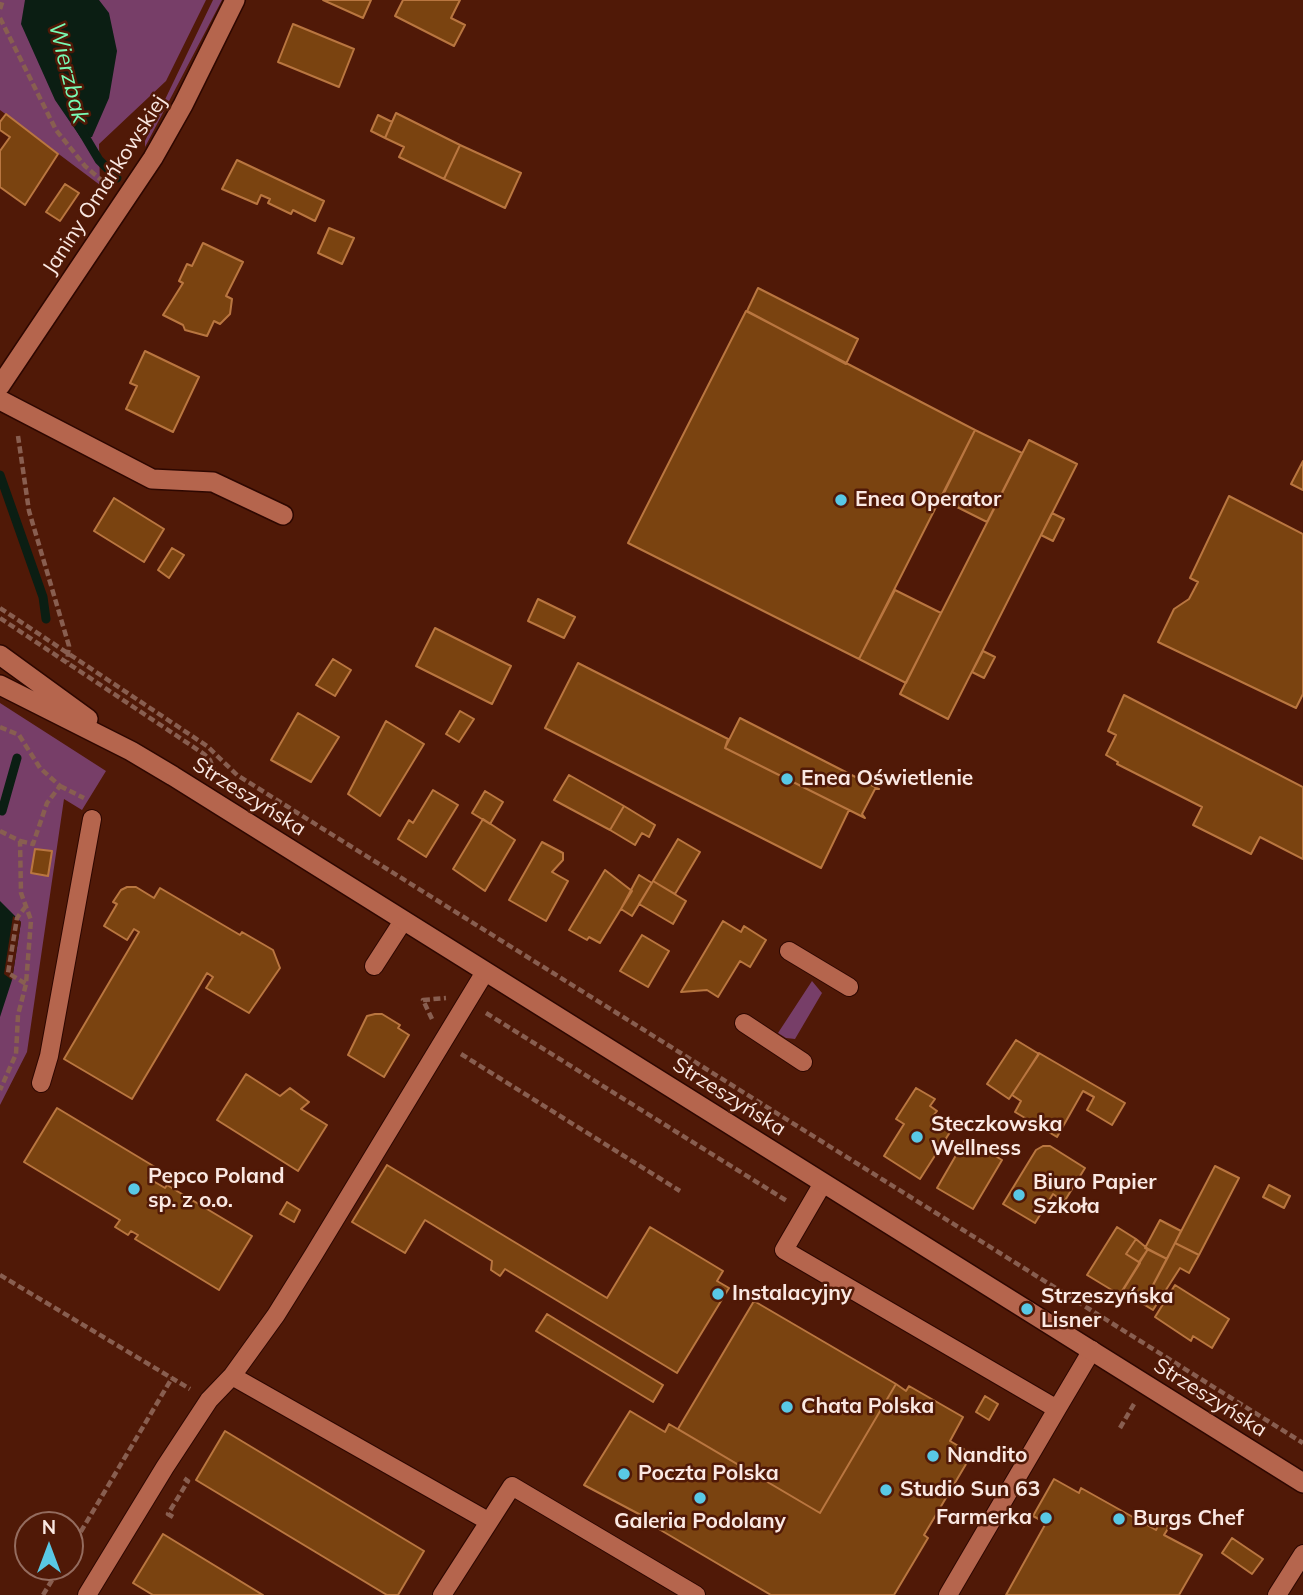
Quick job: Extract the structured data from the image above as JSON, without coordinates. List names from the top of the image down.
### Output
{
  "streets": {
    "street": ["Janiny Omańkowskiej", "Strzeszyńska"]
  },
  "water": ["Wierzbak"],
  "places": [
    "Enea Operator",
    "Enea Oświetlenie",
    "Steczkowska Wellness",
    "Pepco Poland sp. z o.o.",
    "Biuro Papier Szkoła",
    "Instalacyjny",
    "Strzeszyńska Lisner",
    "Chata Polska",
    "Nandito",
    "Poczta Polska",
    "Studio Sun 63",
    "Galeria Podolany",
    "Farmerka",
    "Burgs Chef"
  ],
  "north": "top"
}
